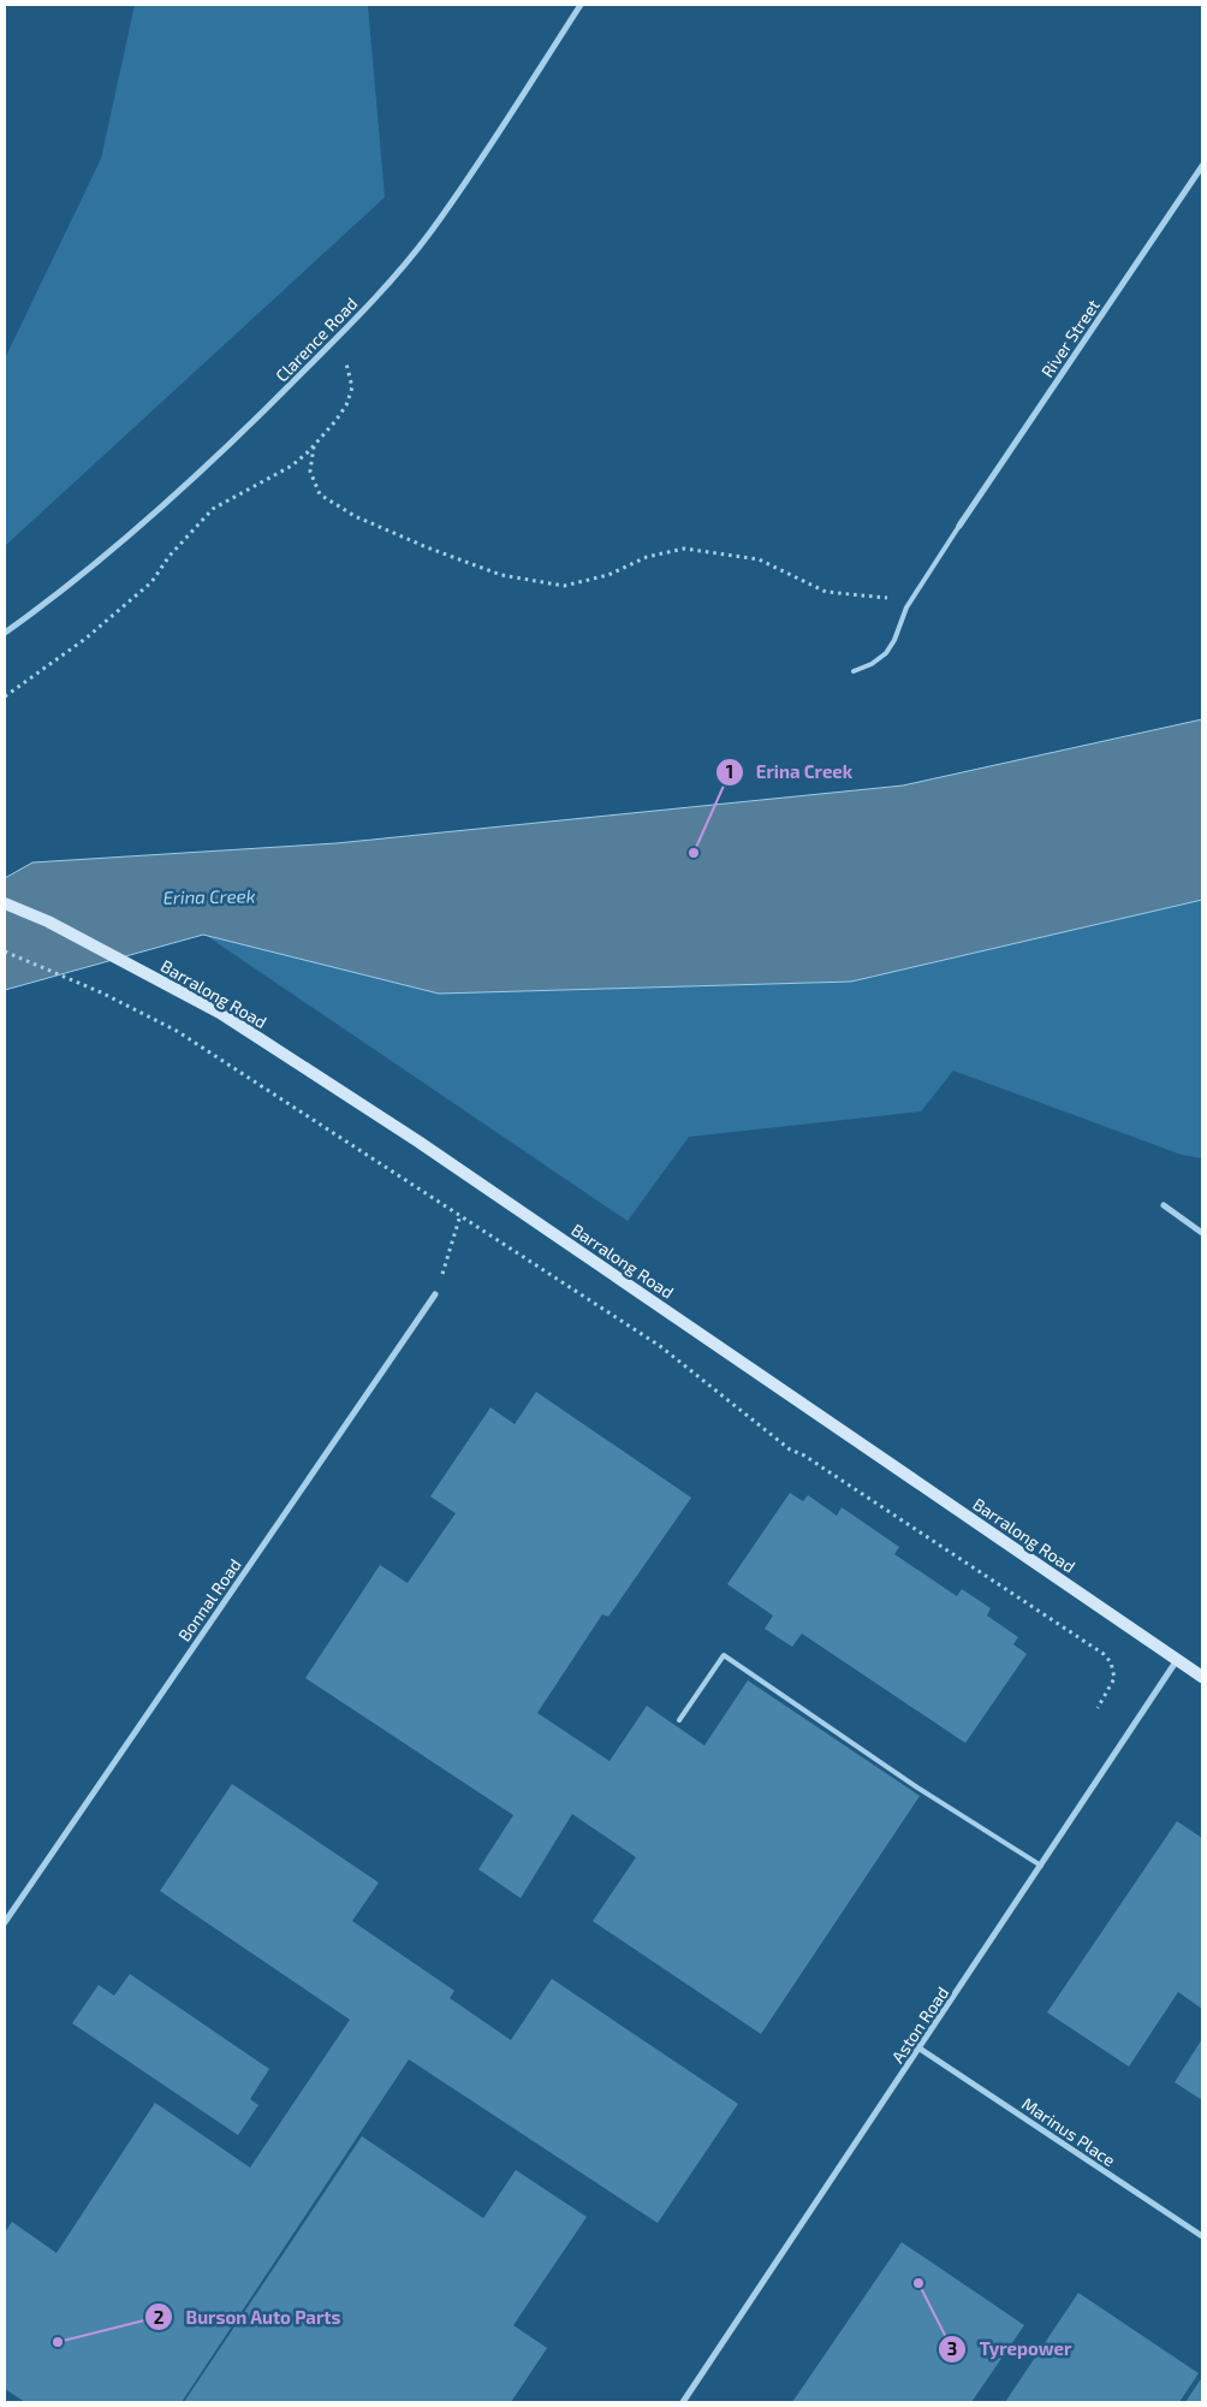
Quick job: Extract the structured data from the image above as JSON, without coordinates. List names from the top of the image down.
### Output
{
  "streets": {
    "street": [
      "River Street",
      "Clarence Road",
      "Barralong Road",
      "Bonnal Road",
      "Aston Road",
      "Marinus Place"
    ]
  },
  "crossings": [
    ["Barralong Road", "Aston Road"],
    ["Aston Road", "Marinus Place"]
  ],
  "water": ["Erina Creek"],
  "places": ["Erina Creek", "Tyrepower", "Burson Auto Parts"]
}
